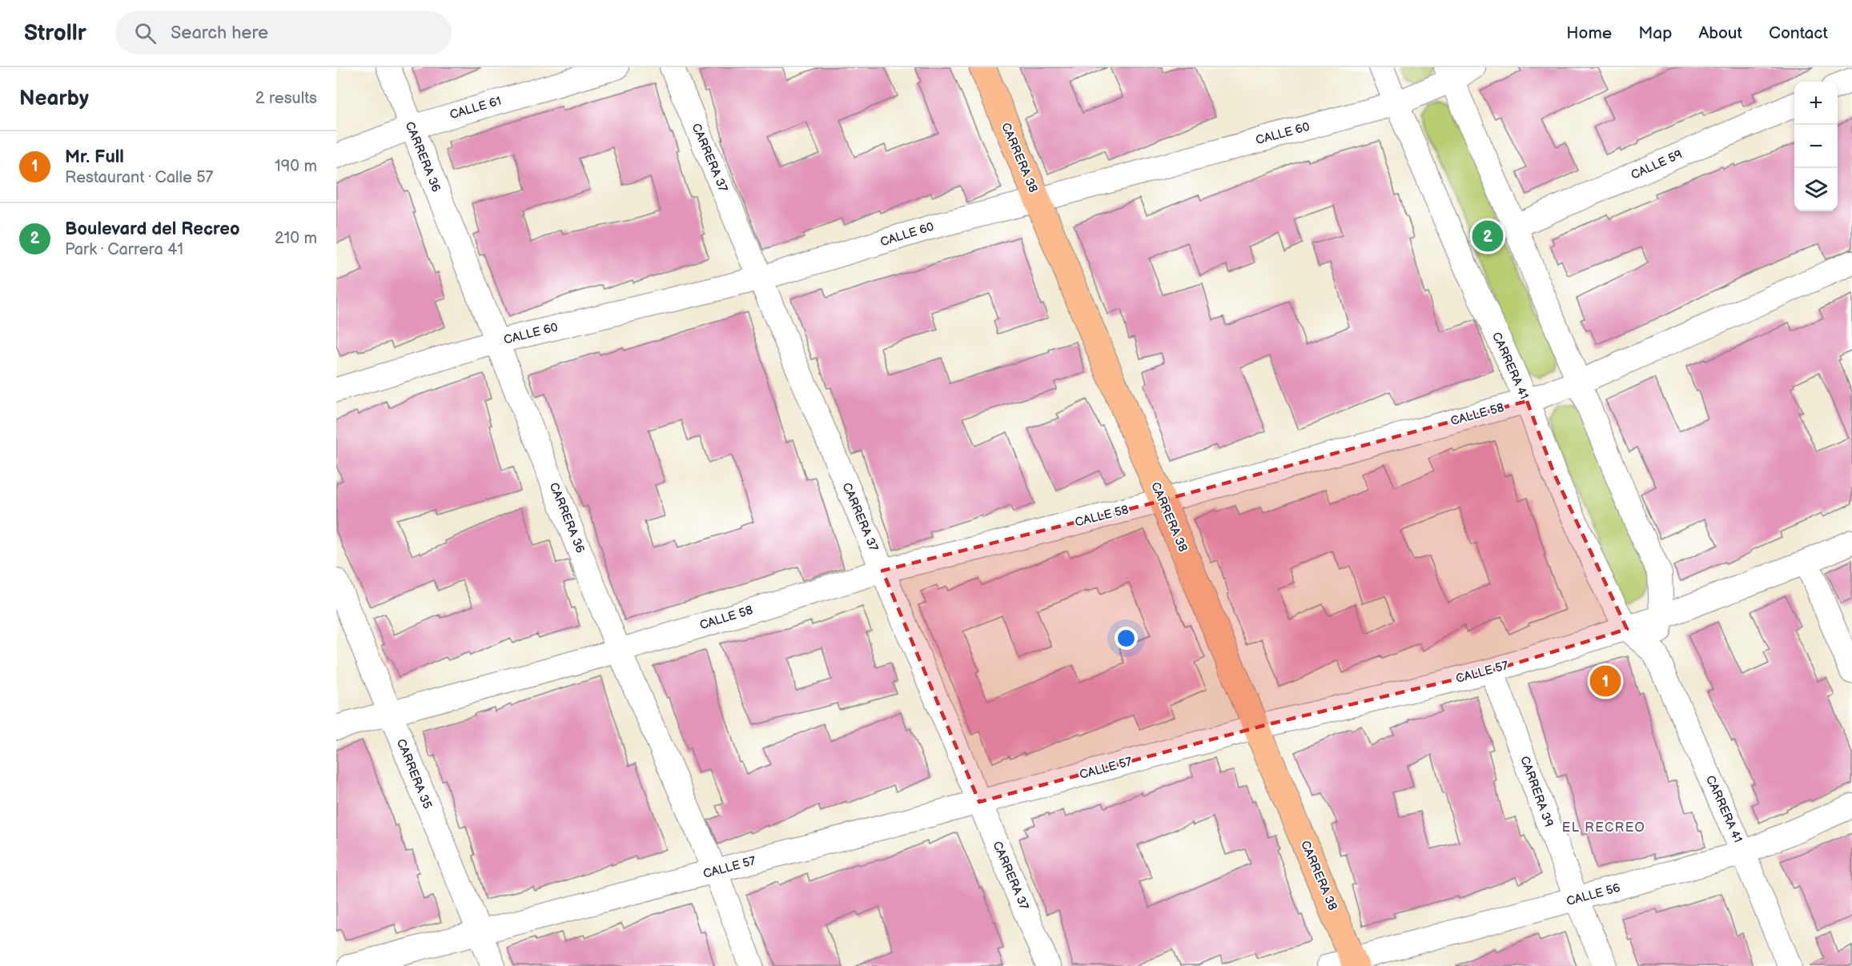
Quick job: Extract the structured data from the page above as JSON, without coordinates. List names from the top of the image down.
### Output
{
  "streets": {
    "main road": ["CARRERA 38"],
    "street": [
      "CALLE 61",
      "CALLE 60",
      "CARRERA 36",
      "CARRERA 37",
      "CALLE 59",
      "CARRERA 41",
      "CALLE 58",
      "CALLE 57",
      "CARRERA 35",
      "CARRERA 39",
      "CALLE 56"
    ]
  },
  "crossings": [
    ["CALLE 61", "CARRERA 36"],
    ["CALLE 60", "CARRERA 36"],
    ["CALLE 60", "CARRERA 37"],
    ["CALLE 60", "CARRERA 38"],
    ["CALLE 60", "CARRERA 41"],
    ["CARRERA 36", "CALLE 58"],
    ["CARRERA 36", "CALLE 57"],
    ["CARRERA 37", "CALLE 58"],
    ["CARRERA 37", "CALLE 57"],
    ["CARRERA 38", "CALLE 58"],
    ["CARRERA 38", "CALLE 57"],
    ["CARRERA 38", "CALLE 56"],
    ["CARRERA 41", "CALLE 58"],
    ["CARRERA 41", "CALLE 57"],
    ["CARRERA 41", "CALLE 56"],
    ["CALLE 58", "CARRERA 35"],
    ["CALLE 57", "CARRERA 35"],
    ["CALLE 57", "CARRERA 39"],
    ["CARRERA 39", "CALLE 56"]
  ],
  "districts": ["EL RECREO"],
  "page": {
    "header": "Strollr",
    "search": "Search here",
    "nav": [
      "Home",
      "Map",
      "About",
      "Contact"
    ],
    "heading": ["Nearby", "2 results"],
    "map_buttons": ["+", "−"],
    "list": [
      {
        "mark": "1",
        "name": "Mr. Full",
        "note": "Restaurant · Calle 57",
        "value": "190 m"
      },
      {
        "mark": "2",
        "name": "Boulevard del Recreo",
        "note": "Park · Carrera 41",
        "value": "210 m"
      }
    ],
    "pins": ["2", "1"]
  }
}
